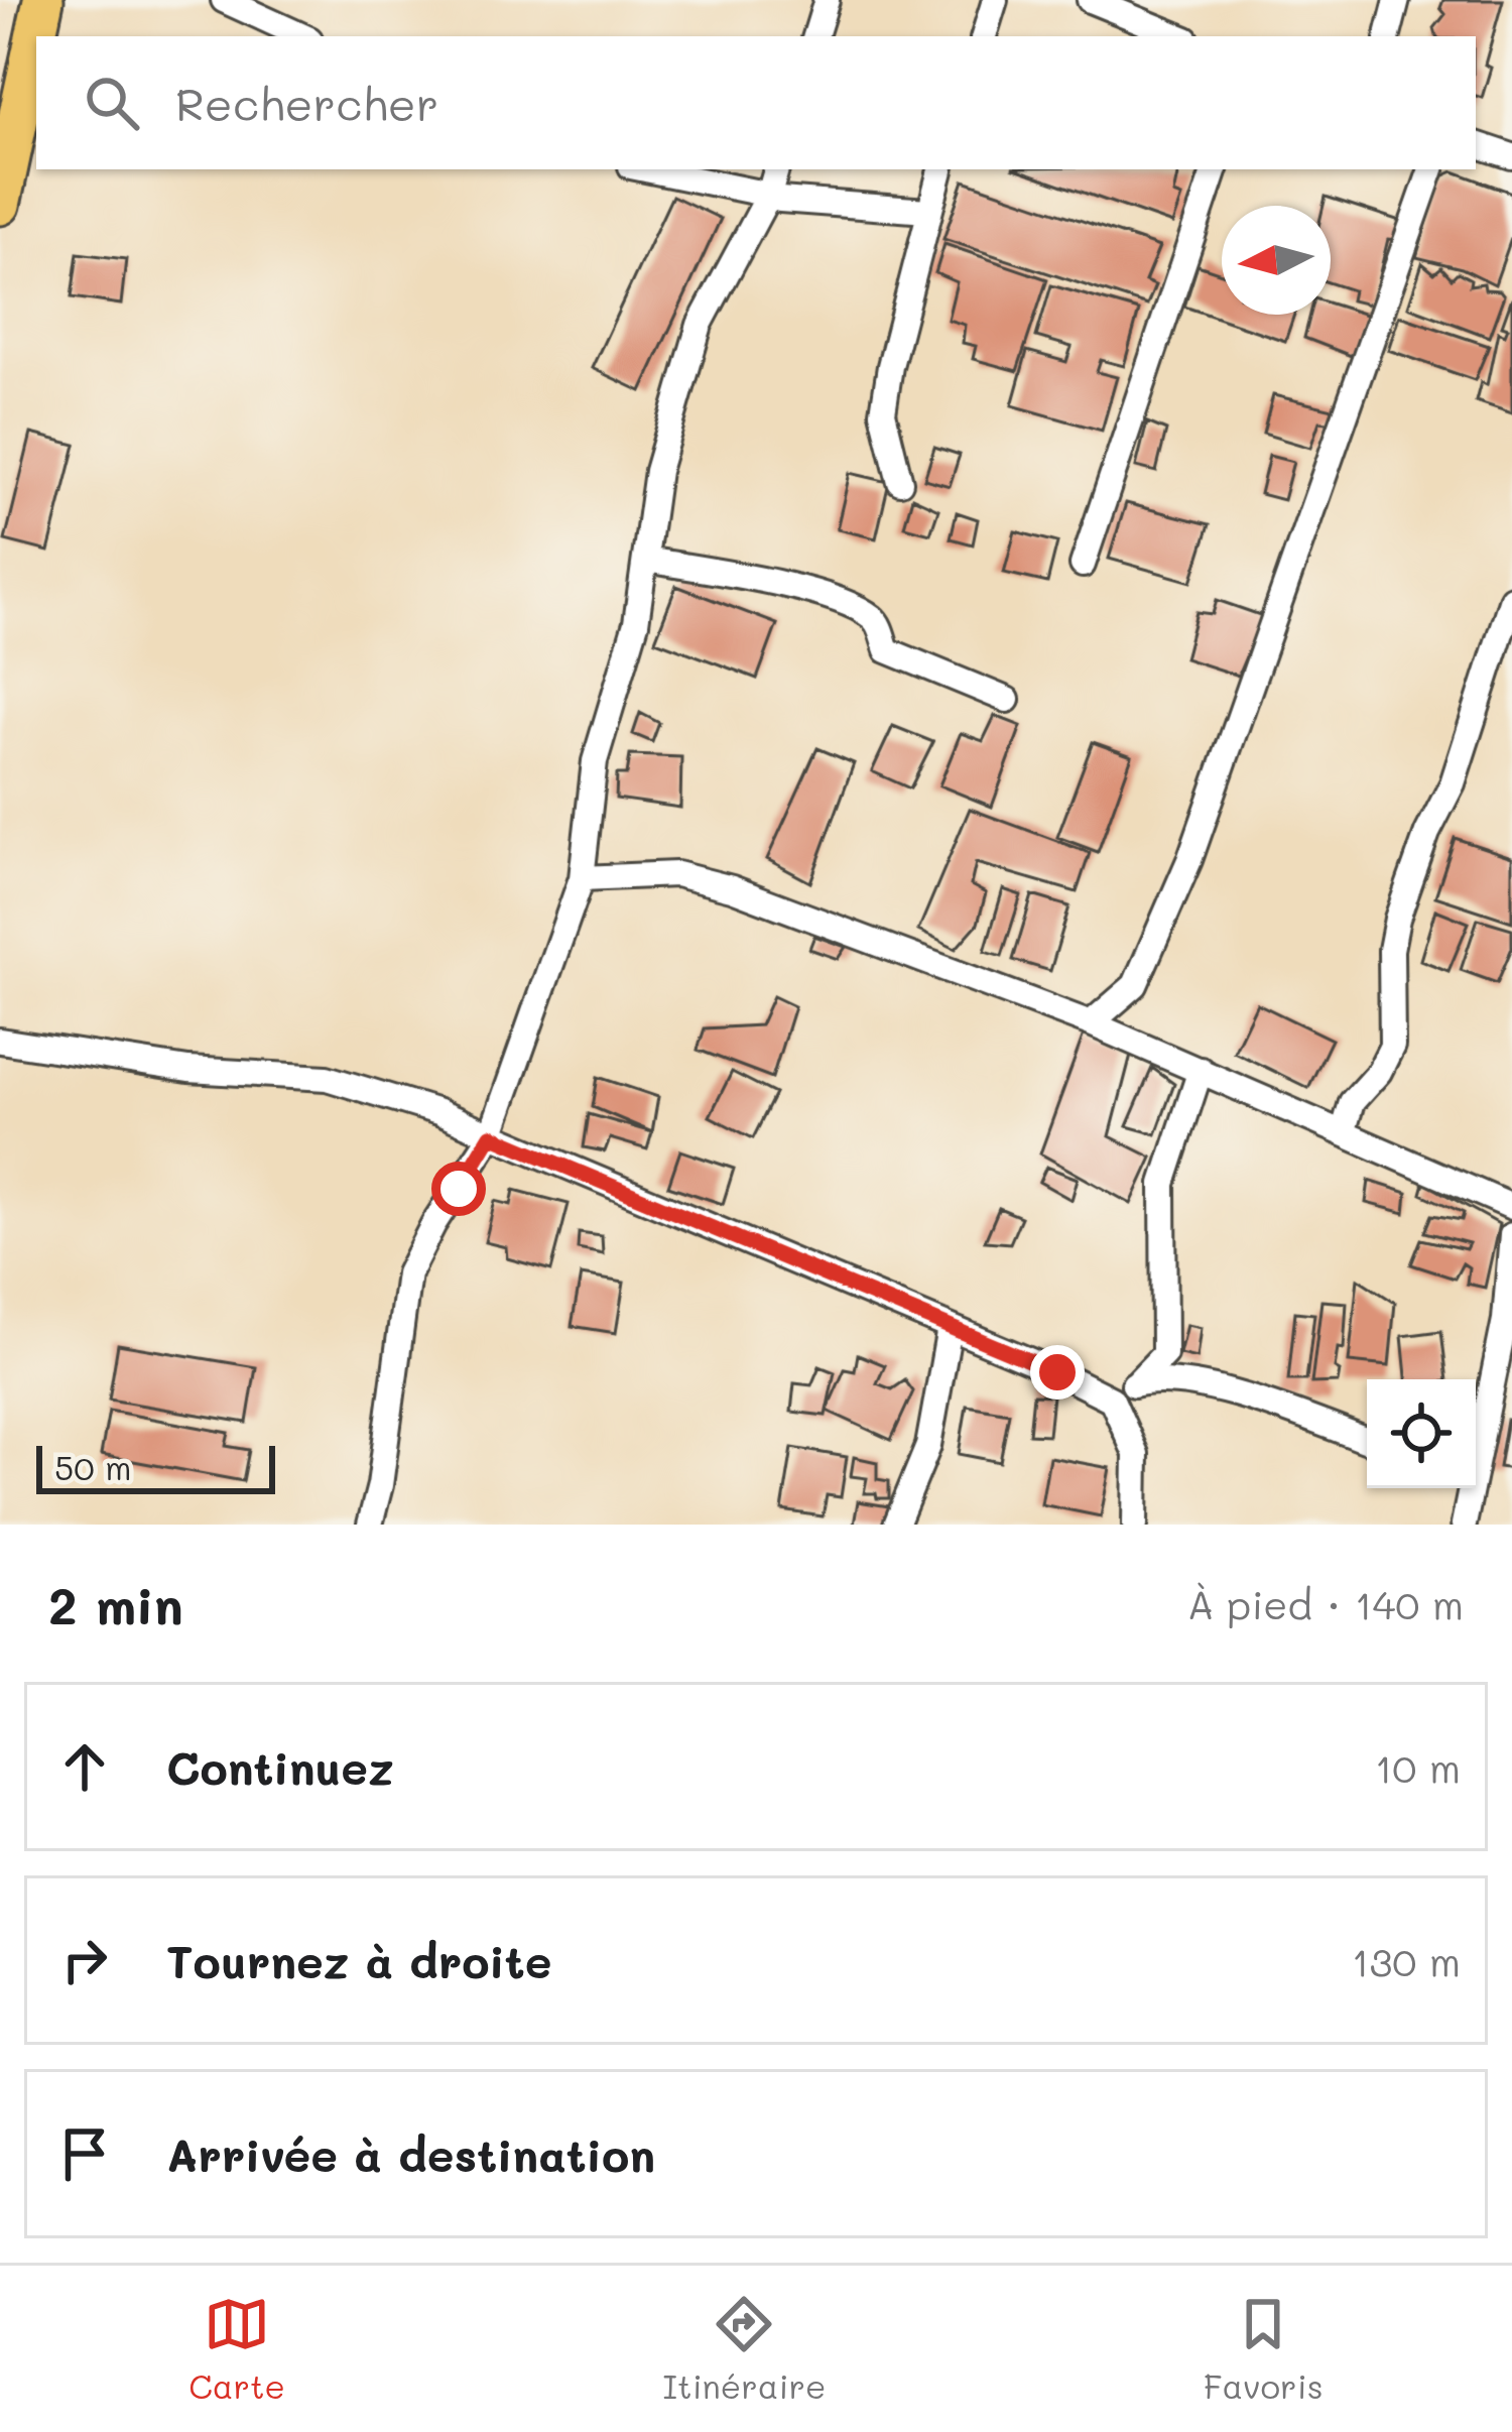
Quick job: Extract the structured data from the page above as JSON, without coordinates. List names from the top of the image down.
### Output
{
  "scale_bar": "50 m",
  "north": "left",
  "page": {
    "search": "Rechercher",
    "scale": "50 m",
    "heading": ["2 min", "À pied · 140 m"],
    "list": [
      ["Continuez", "10 m"],
      ["Tournez à droite", "130 m"],
      "Arrivée à destination"
    ],
    "nav": ["Carte", "Itinéraire", "Favoris"]
  }
}
